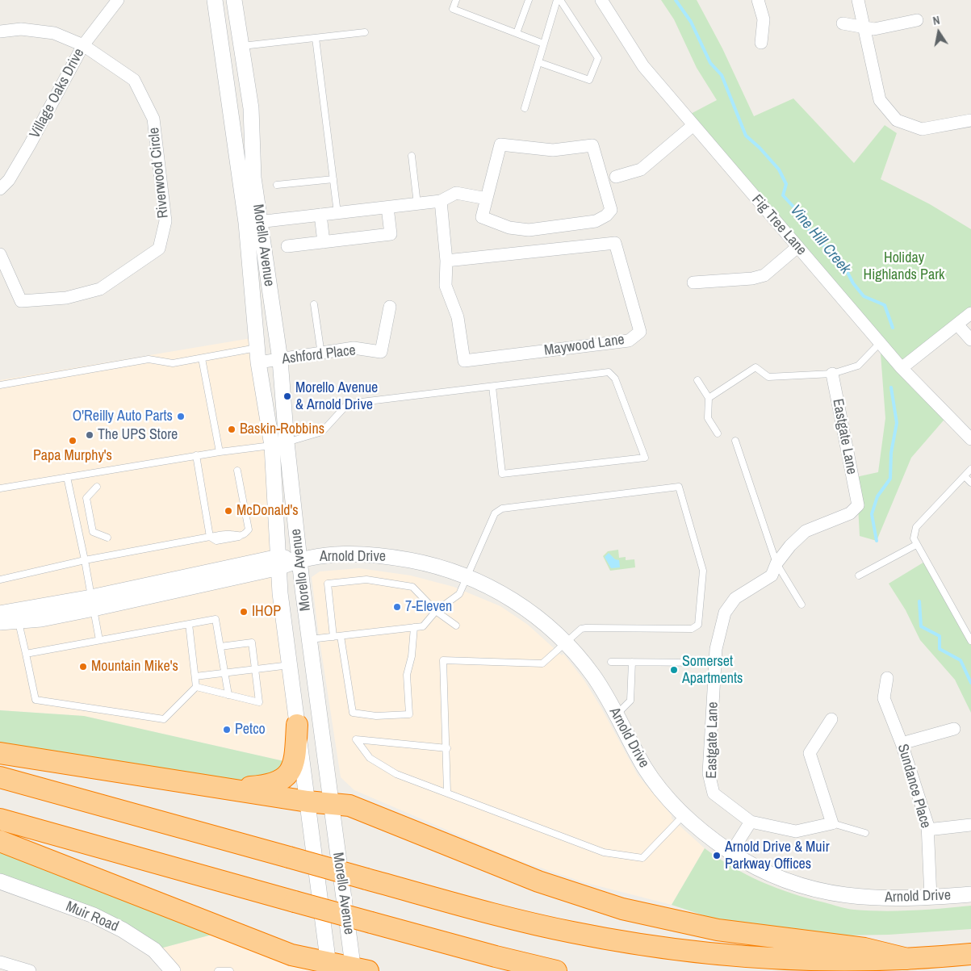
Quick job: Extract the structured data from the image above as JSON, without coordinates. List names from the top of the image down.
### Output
{
  "streets": {
    "street": [
      "Village Oaks Drive",
      "Riverwood Circle",
      "Fig Tree Lane",
      "Morello Avenue",
      "Maywood Lane",
      "Ashford Place",
      "Eastgate Lane",
      "Arnold Drive",
      "Sundance Place",
      "Muir Road"
    ]
  },
  "crossings": [
    ["Village Oaks Drive", "Riverwood Circle"],
    ["Morello Avenue", "Ashford Place"],
    ["Morello Avenue", "Arnold Drive"],
    ["Arnold Drive", "Sundance Place"]
  ],
  "water": ["Vine Hill Creek"],
  "parks": ["Holiday Highlands Park"],
  "places": [
    "Morello Avenue & Arnold Drive",
    "O'Reilly Auto Parts",
    "Baskin-Robbins",
    "The UPS Store",
    "Papa Murphy's",
    "McDonald's",
    "7-Eleven",
    "IHOP",
    "Mountain Mike's",
    "Somerset Apartments",
    "Petco",
    "Arnold Drive & Muir Parkway Offices"
  ],
  "north": "top"
}
